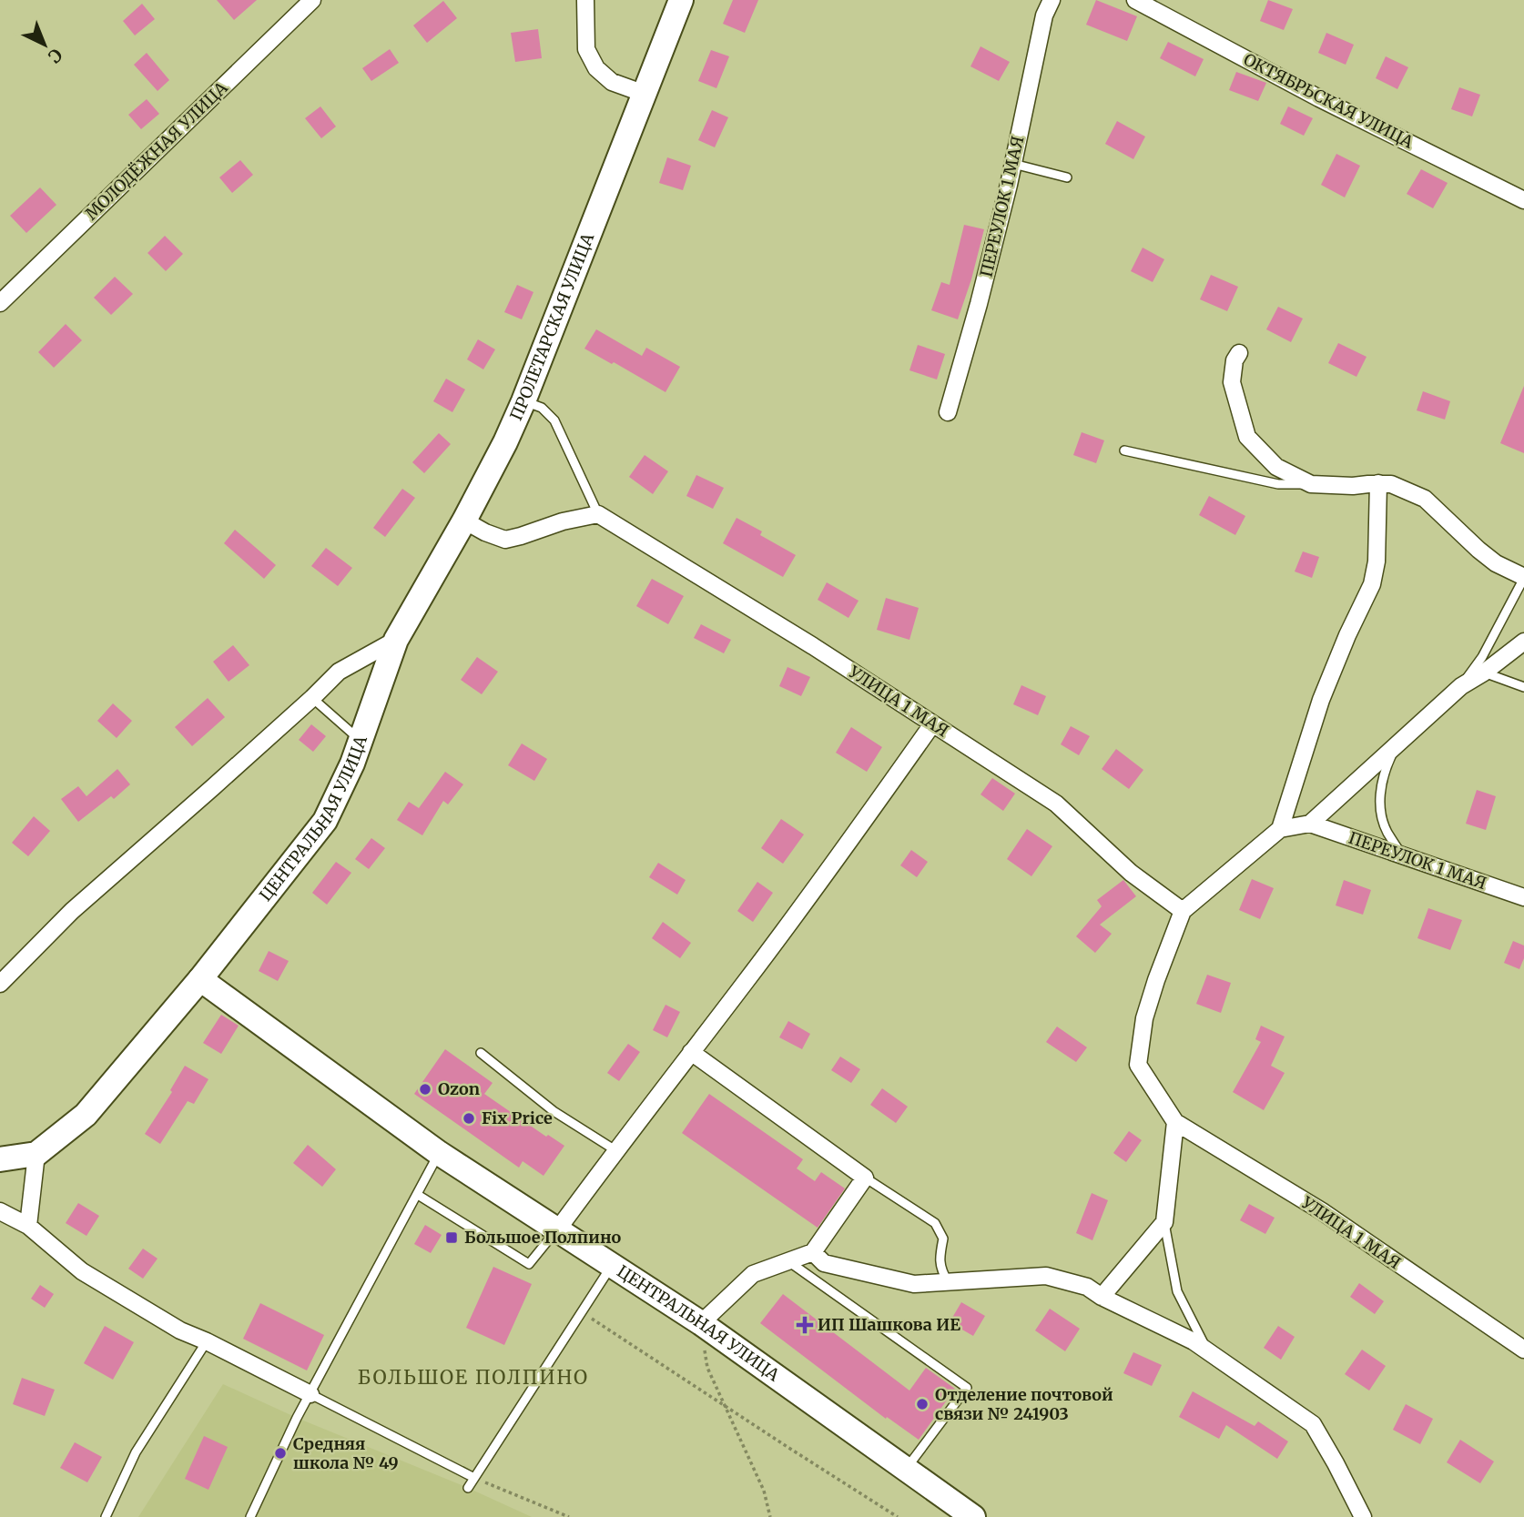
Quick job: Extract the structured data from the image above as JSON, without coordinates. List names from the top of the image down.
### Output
{
  "streets": {
    "street": [
      "ОКТЯБРЬСКАЯ УЛИЦА",
      "МОЛОДЁЖНАЯ УЛИЦА",
      "ПЕРЕУЛОК 1 МАЯ",
      "ПРОЛЕТАРСКАЯ УЛИЦА",
      "УЛИЦА 1 МАЯ",
      "ЦЕНТРАЛЬНАЯ УЛИЦА"
    ]
  },
  "crossings": [
    ["ПРОЛЕТАРСКАЯ УЛИЦА", "ЦЕНТРАЛЬНАЯ УЛИЦА"]
  ],
  "districts": ["БОЛЬШОЕ ПОЛПИНО"],
  "places": {
    "other": [
      "Ozon",
      "Fix Price",
      "Отделение почтовой связи № 241903",
      "Средняя школа № 49"
    ],
    "transit": ["Большое Полпино"],
    "health": ["ИП Шашкова ИЕ"]
  },
  "north": "bottom right"
}
